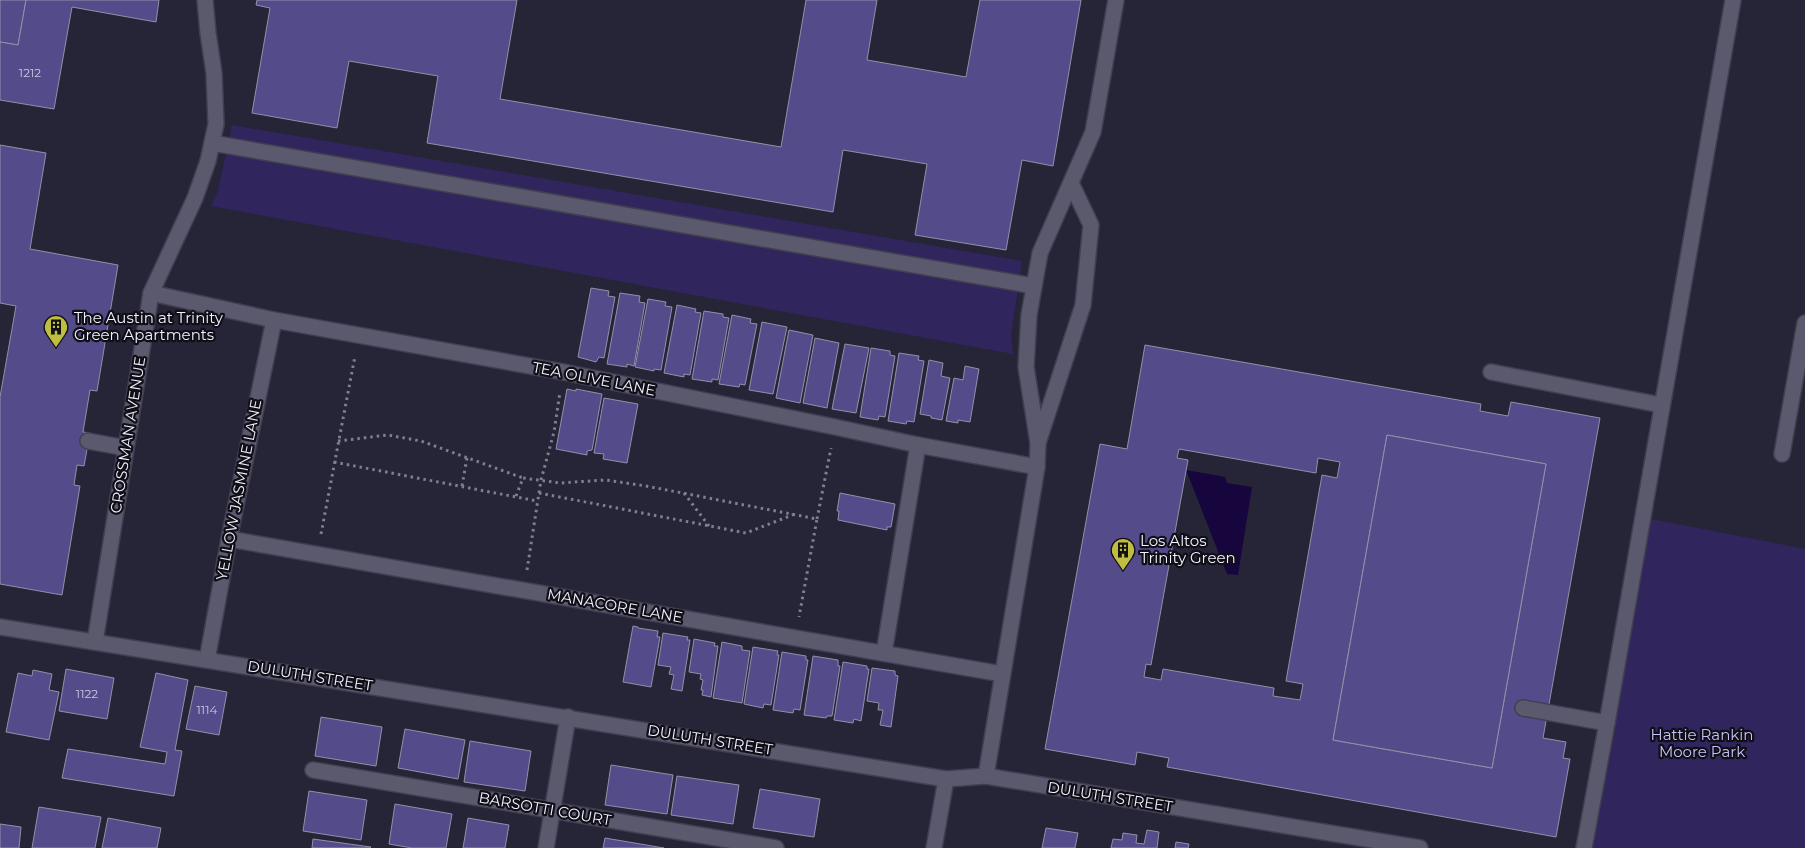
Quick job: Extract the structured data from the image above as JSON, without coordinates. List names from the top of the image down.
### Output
{
  "streets": {
    "street": [
      "TEA OLIVE LANE",
      "CROSSMAN AVENUE",
      "YELLOW JASMINE LANE",
      "MANACORE LANE",
      "DULUTH STREET",
      "BARSOTTI COURT"
    ]
  },
  "crossings": [
    ["TEA OLIVE LANE", "CROSSMAN AVENUE"],
    ["TEA OLIVE LANE", "YELLOW JASMINE LANE"],
    ["CROSSMAN AVENUE", "DULUTH STREET"],
    ["YELLOW JASMINE LANE", "MANACORE LANE"],
    ["YELLOW JASMINE LANE", "DULUTH STREET"]
  ],
  "parks": ["Hattie Rankin Moore Park"],
  "places": {
    "building": ["The Austin at Trinity Green Apartments", "Los Altos Trinity Green"]
  },
  "house_numbers": ["1212", "1122", "1114"]
}
